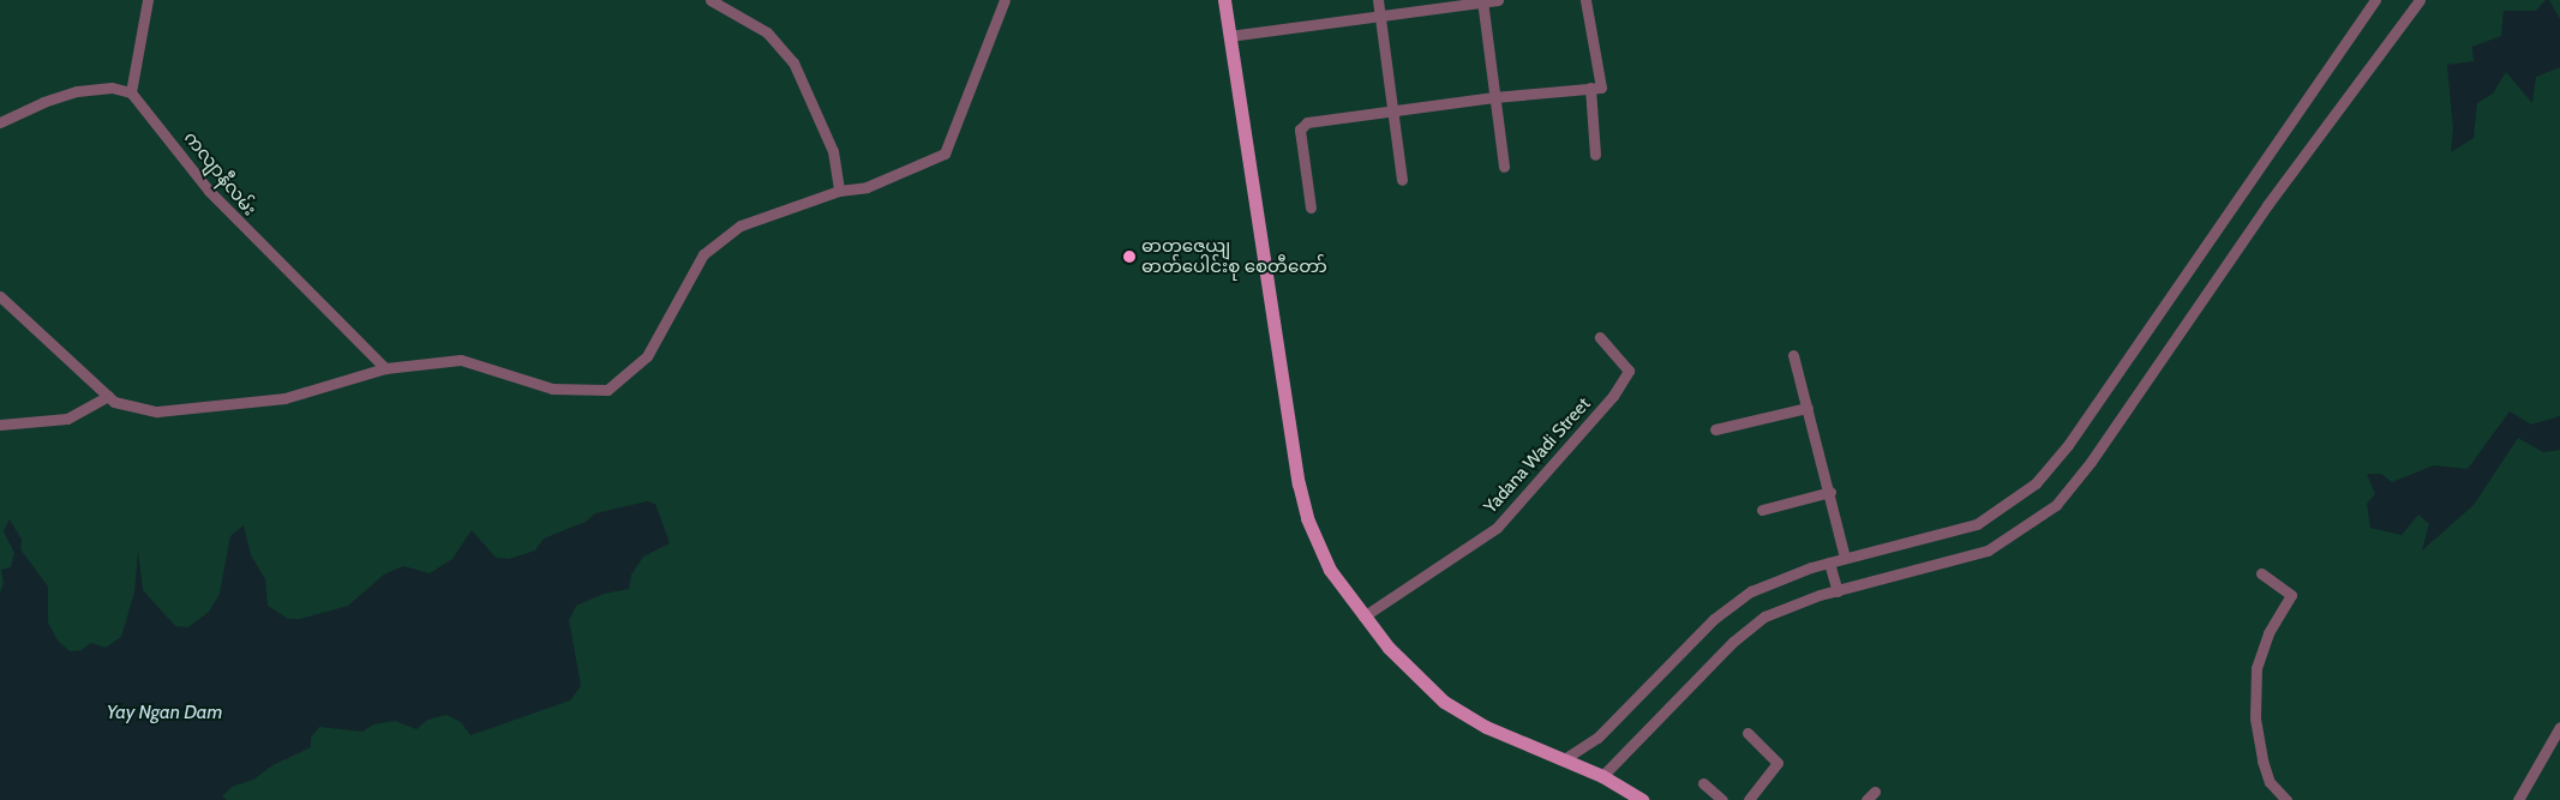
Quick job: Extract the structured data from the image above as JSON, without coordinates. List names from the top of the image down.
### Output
{
  "streets": {
    "street": ["ကလျာနီလမ်း", "Yadana Wadi Street"]
  },
  "water": ["Yay Ngan Dam"],
  "places": ["ဓာတုဇေယျ ဓာတ်ပေါင်းစု စေတီတော်"]
}
